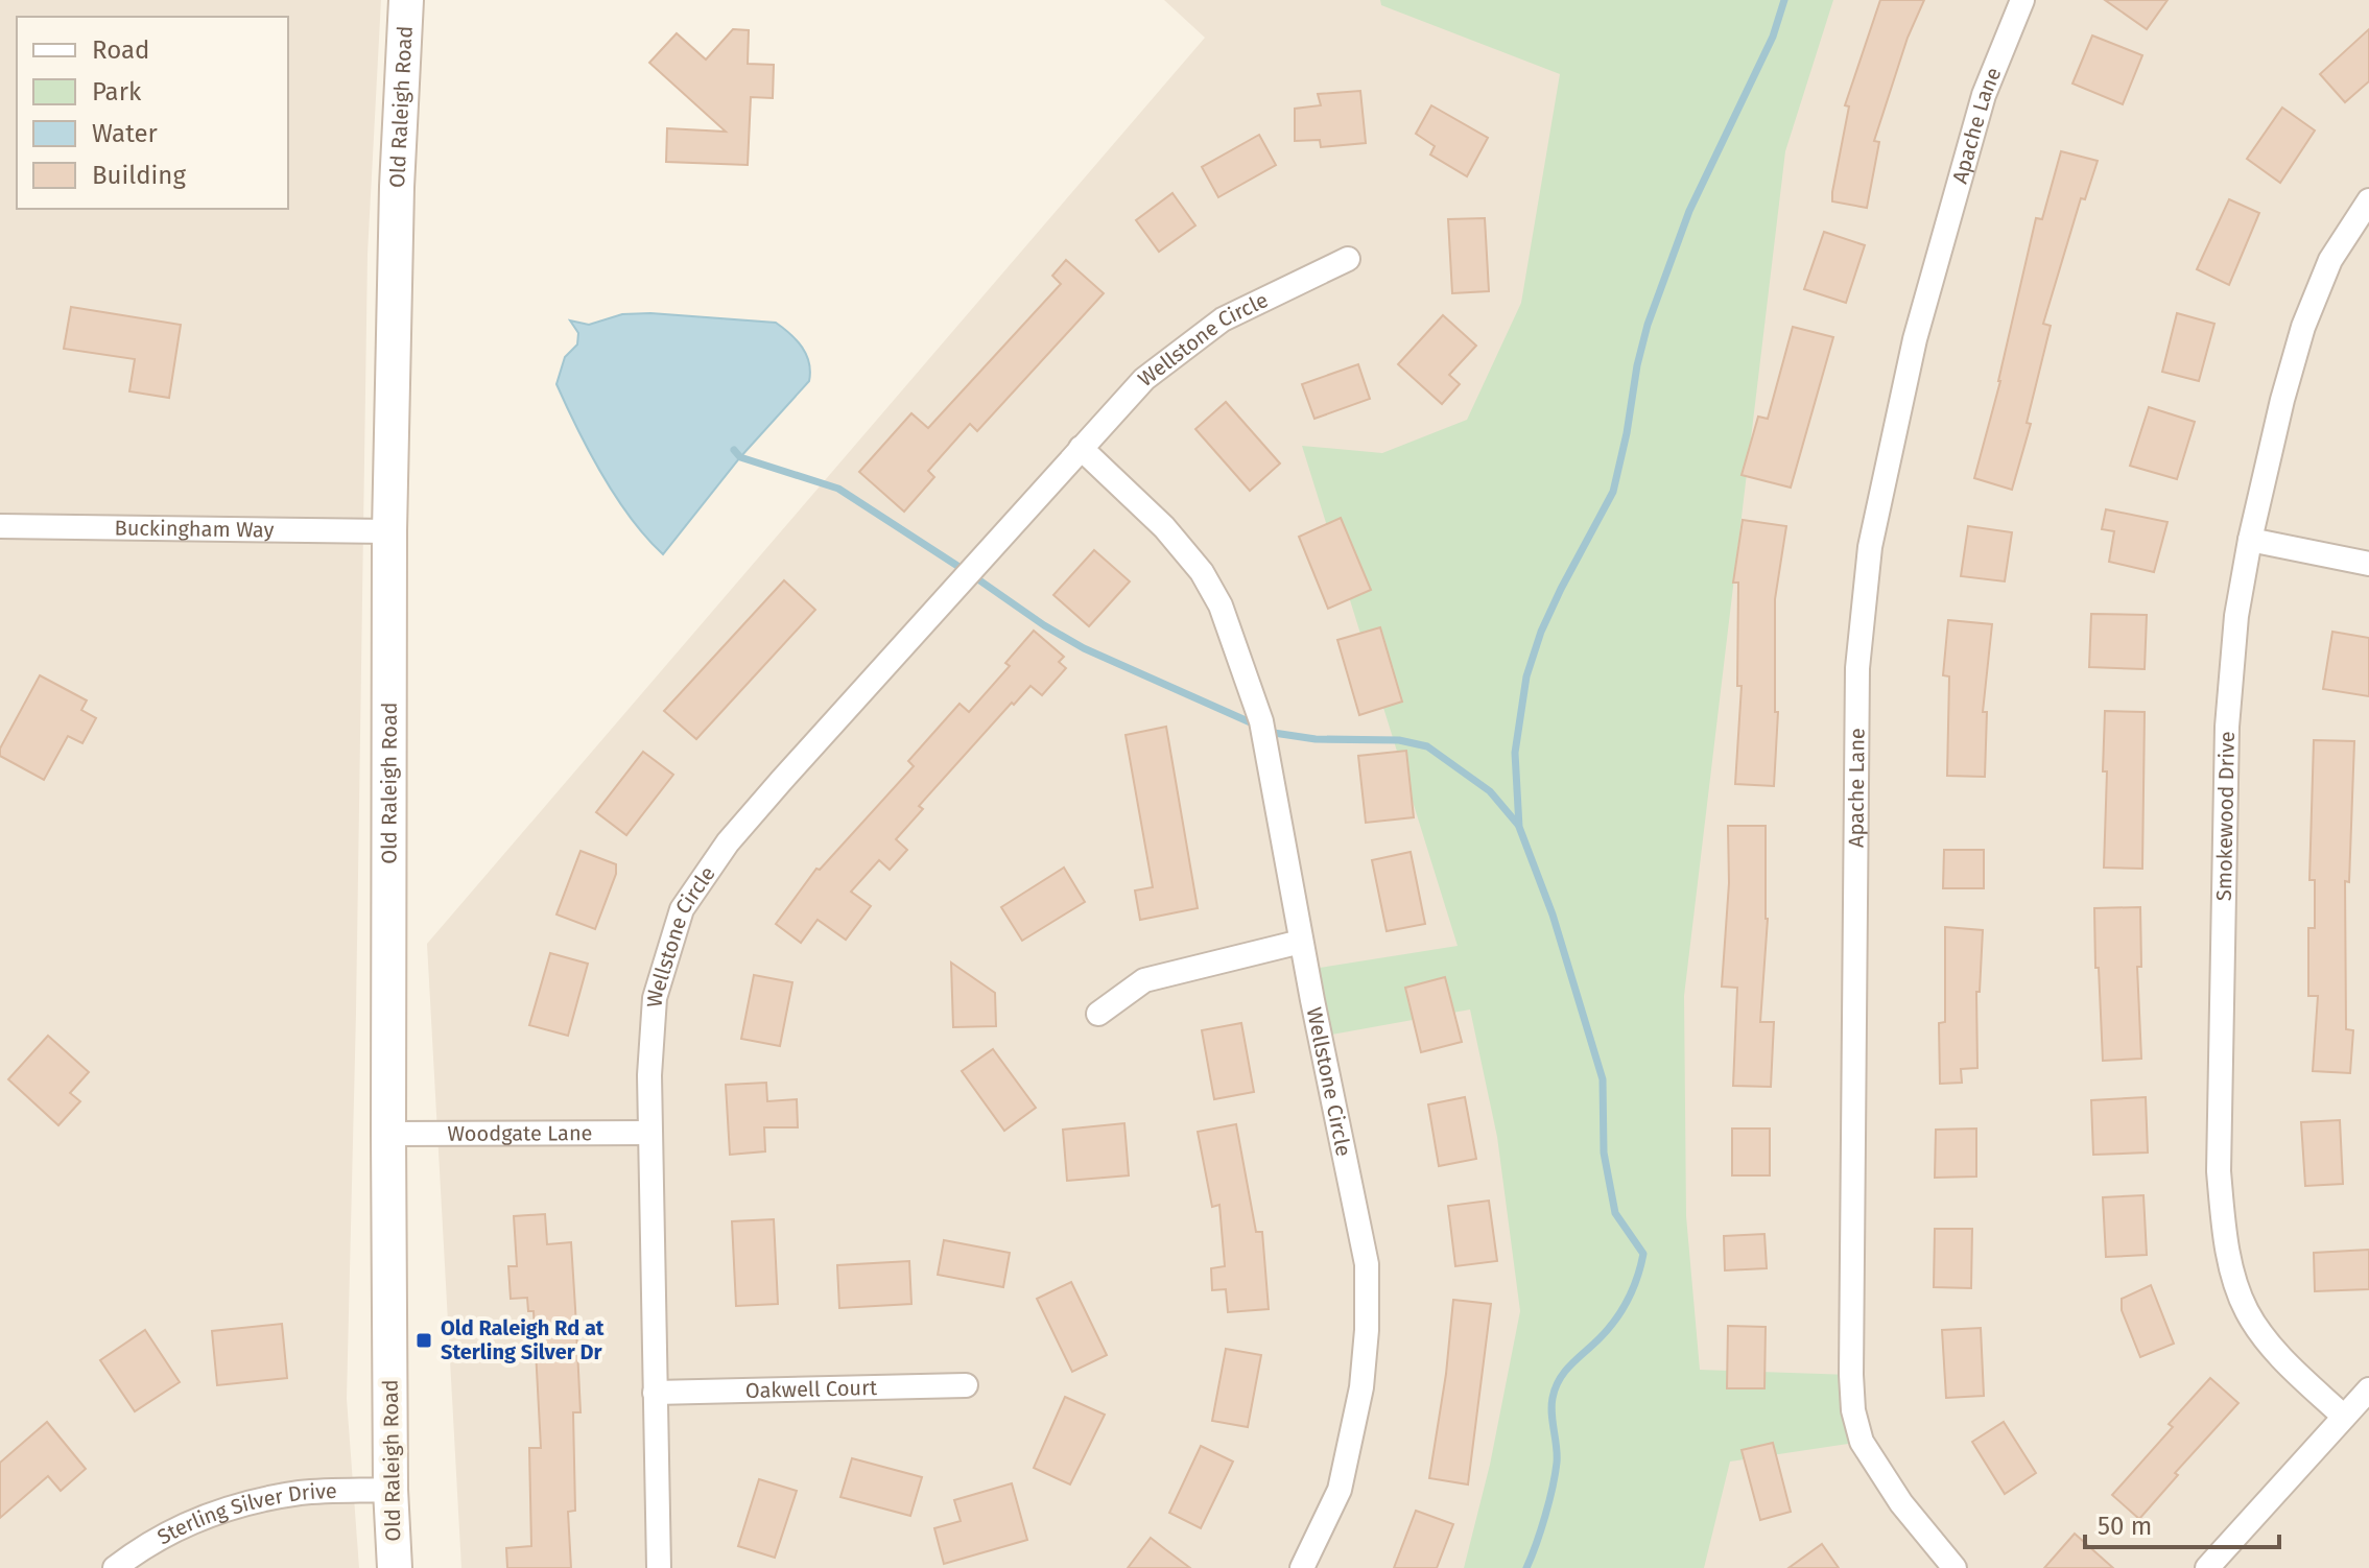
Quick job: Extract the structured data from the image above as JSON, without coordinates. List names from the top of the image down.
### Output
{
  "streets": {
    "main road": ["Old Raleigh Road"],
    "street": [
      "Apache Lane",
      "Wellstone Circle",
      "Buckingham Way",
      "Smokewood Drive",
      "Woodgate Lane",
      "Oakwell Court",
      "Sterling Silver Drive"
    ]
  },
  "crossings": [
    ["Old Raleigh Road", "Buckingham Way"],
    ["Old Raleigh Road", "Woodgate Lane"],
    ["Old Raleigh Road", "Sterling Silver Drive"],
    ["Wellstone Circle", "Woodgate Lane"],
    ["Wellstone Circle", "Oakwell Court"]
  ],
  "places": {
    "transit": ["Old Raleigh Rd at Sterling Silver Dr"]
  },
  "legend": [
    "Road",
    "Park",
    "Water",
    "Building"
  ],
  "scale_bar": "50 m"
}
